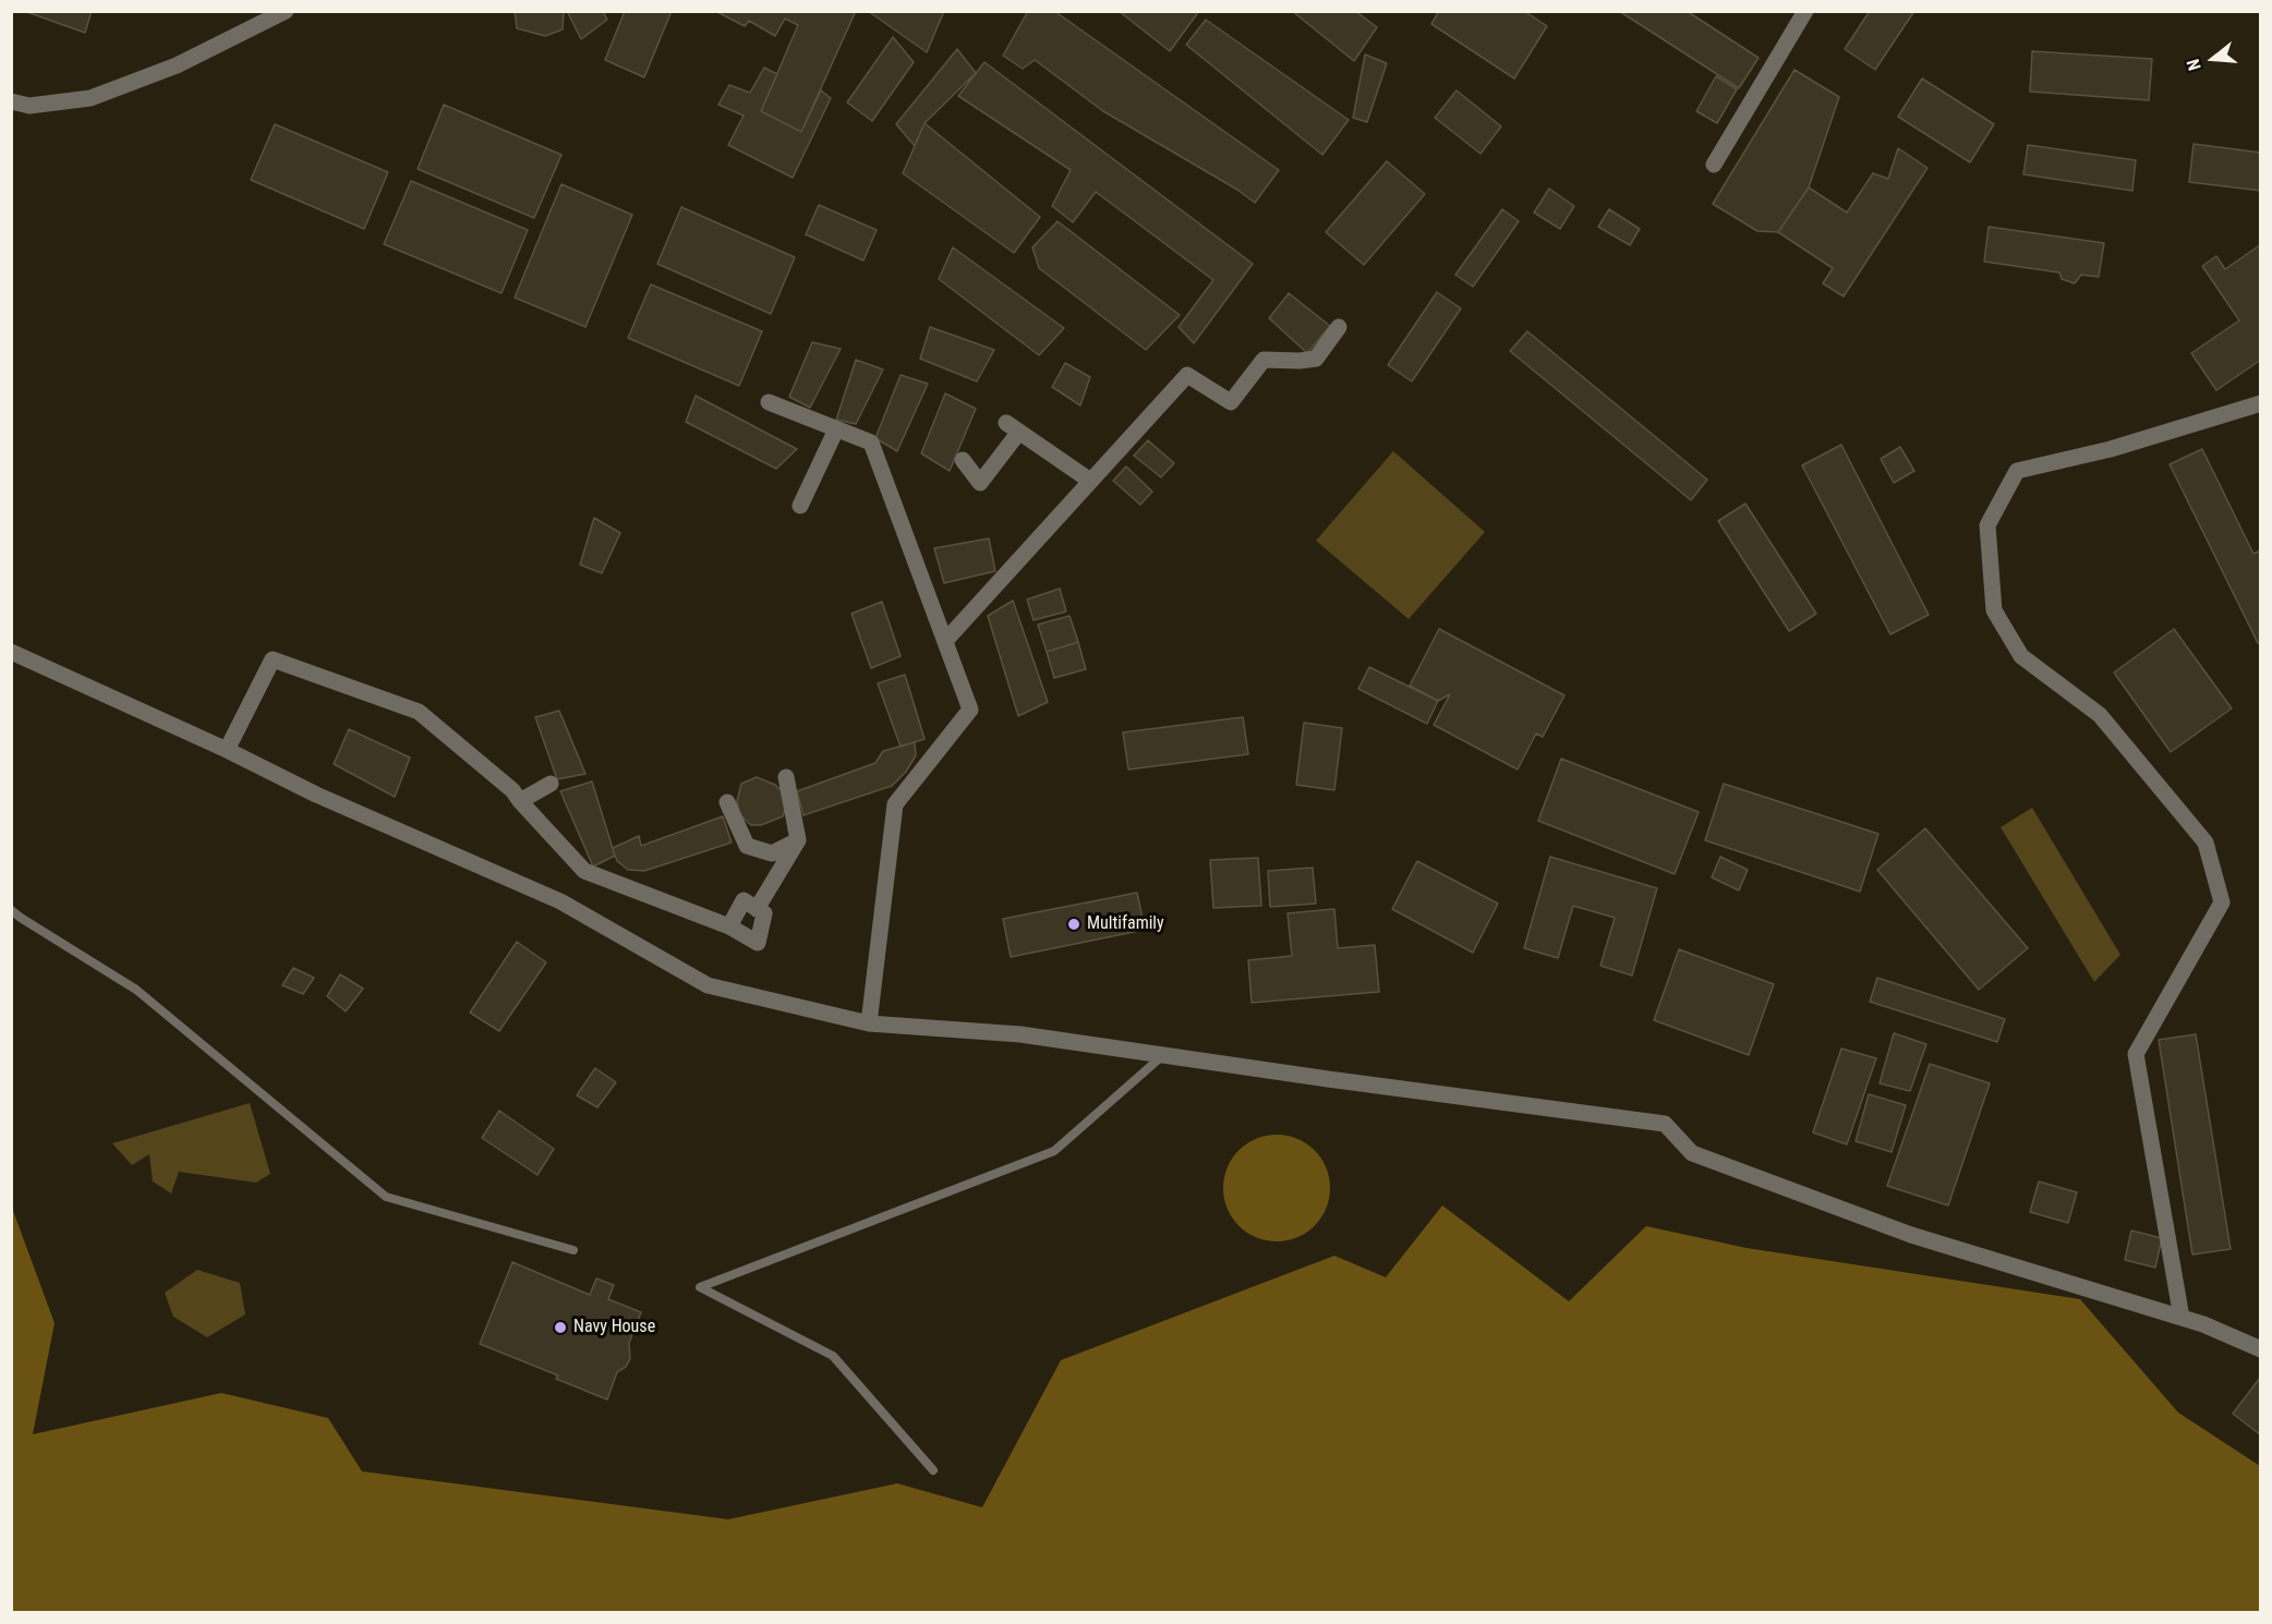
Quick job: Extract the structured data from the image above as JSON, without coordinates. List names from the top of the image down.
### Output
{
  "places": ["Multifamily", "Navy House"],
  "north": "left"
}
